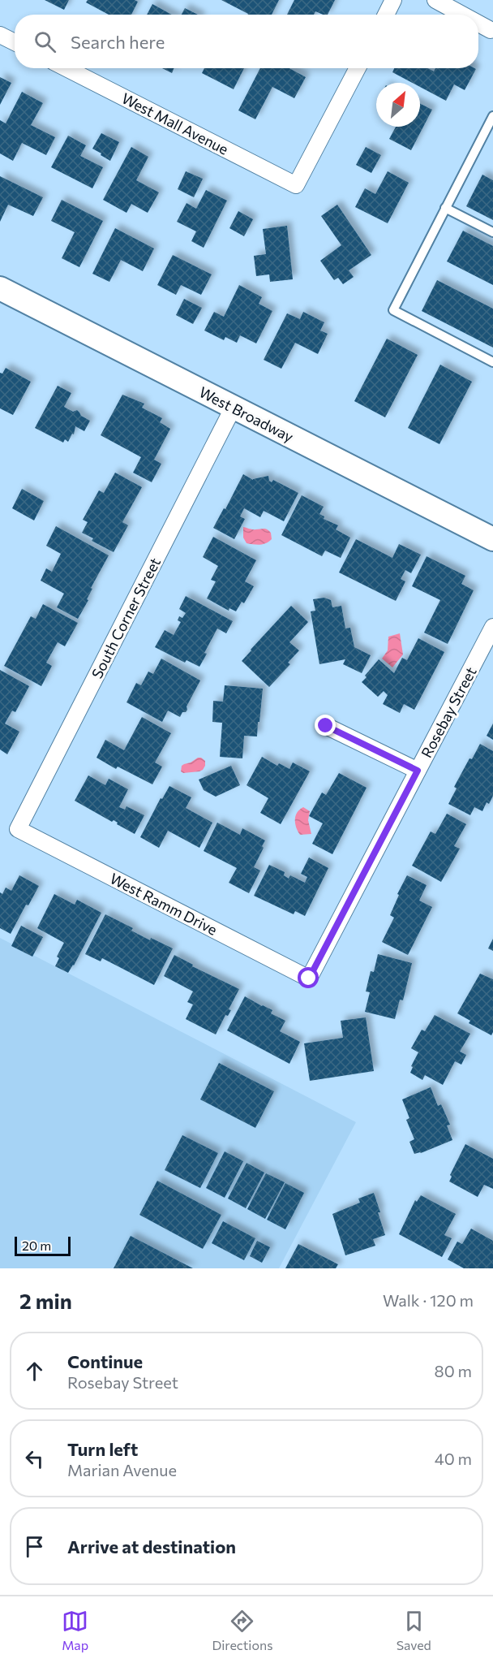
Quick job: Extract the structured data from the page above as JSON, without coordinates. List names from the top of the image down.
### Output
{
  "streets": {
    "main road": ["West Broadway"],
    "street": [
      "West Mall Avenue",
      "South Corner Street",
      "Rosebay Street",
      "West Ramm Drive"
    ]
  },
  "crossings": [
    ["West Broadway", "South Corner Street"],
    ["South Corner Street", "West Ramm Drive"],
    ["Rosebay Street", "West Ramm Drive"]
  ],
  "scale_bar": "20 m",
  "north": "top right",
  "page": {
    "search": "Search here",
    "scale": "20 m",
    "heading": ["2 min", "Walk · 120 m"],
    "list": [
      ["Continue", "Rosebay Street", "80 m"],
      ["Turn left", "Marian Avenue", "40 m"],
      "Arrive at destination"
    ],
    "nav": ["Map", "Directions", "Saved"]
  }
}
